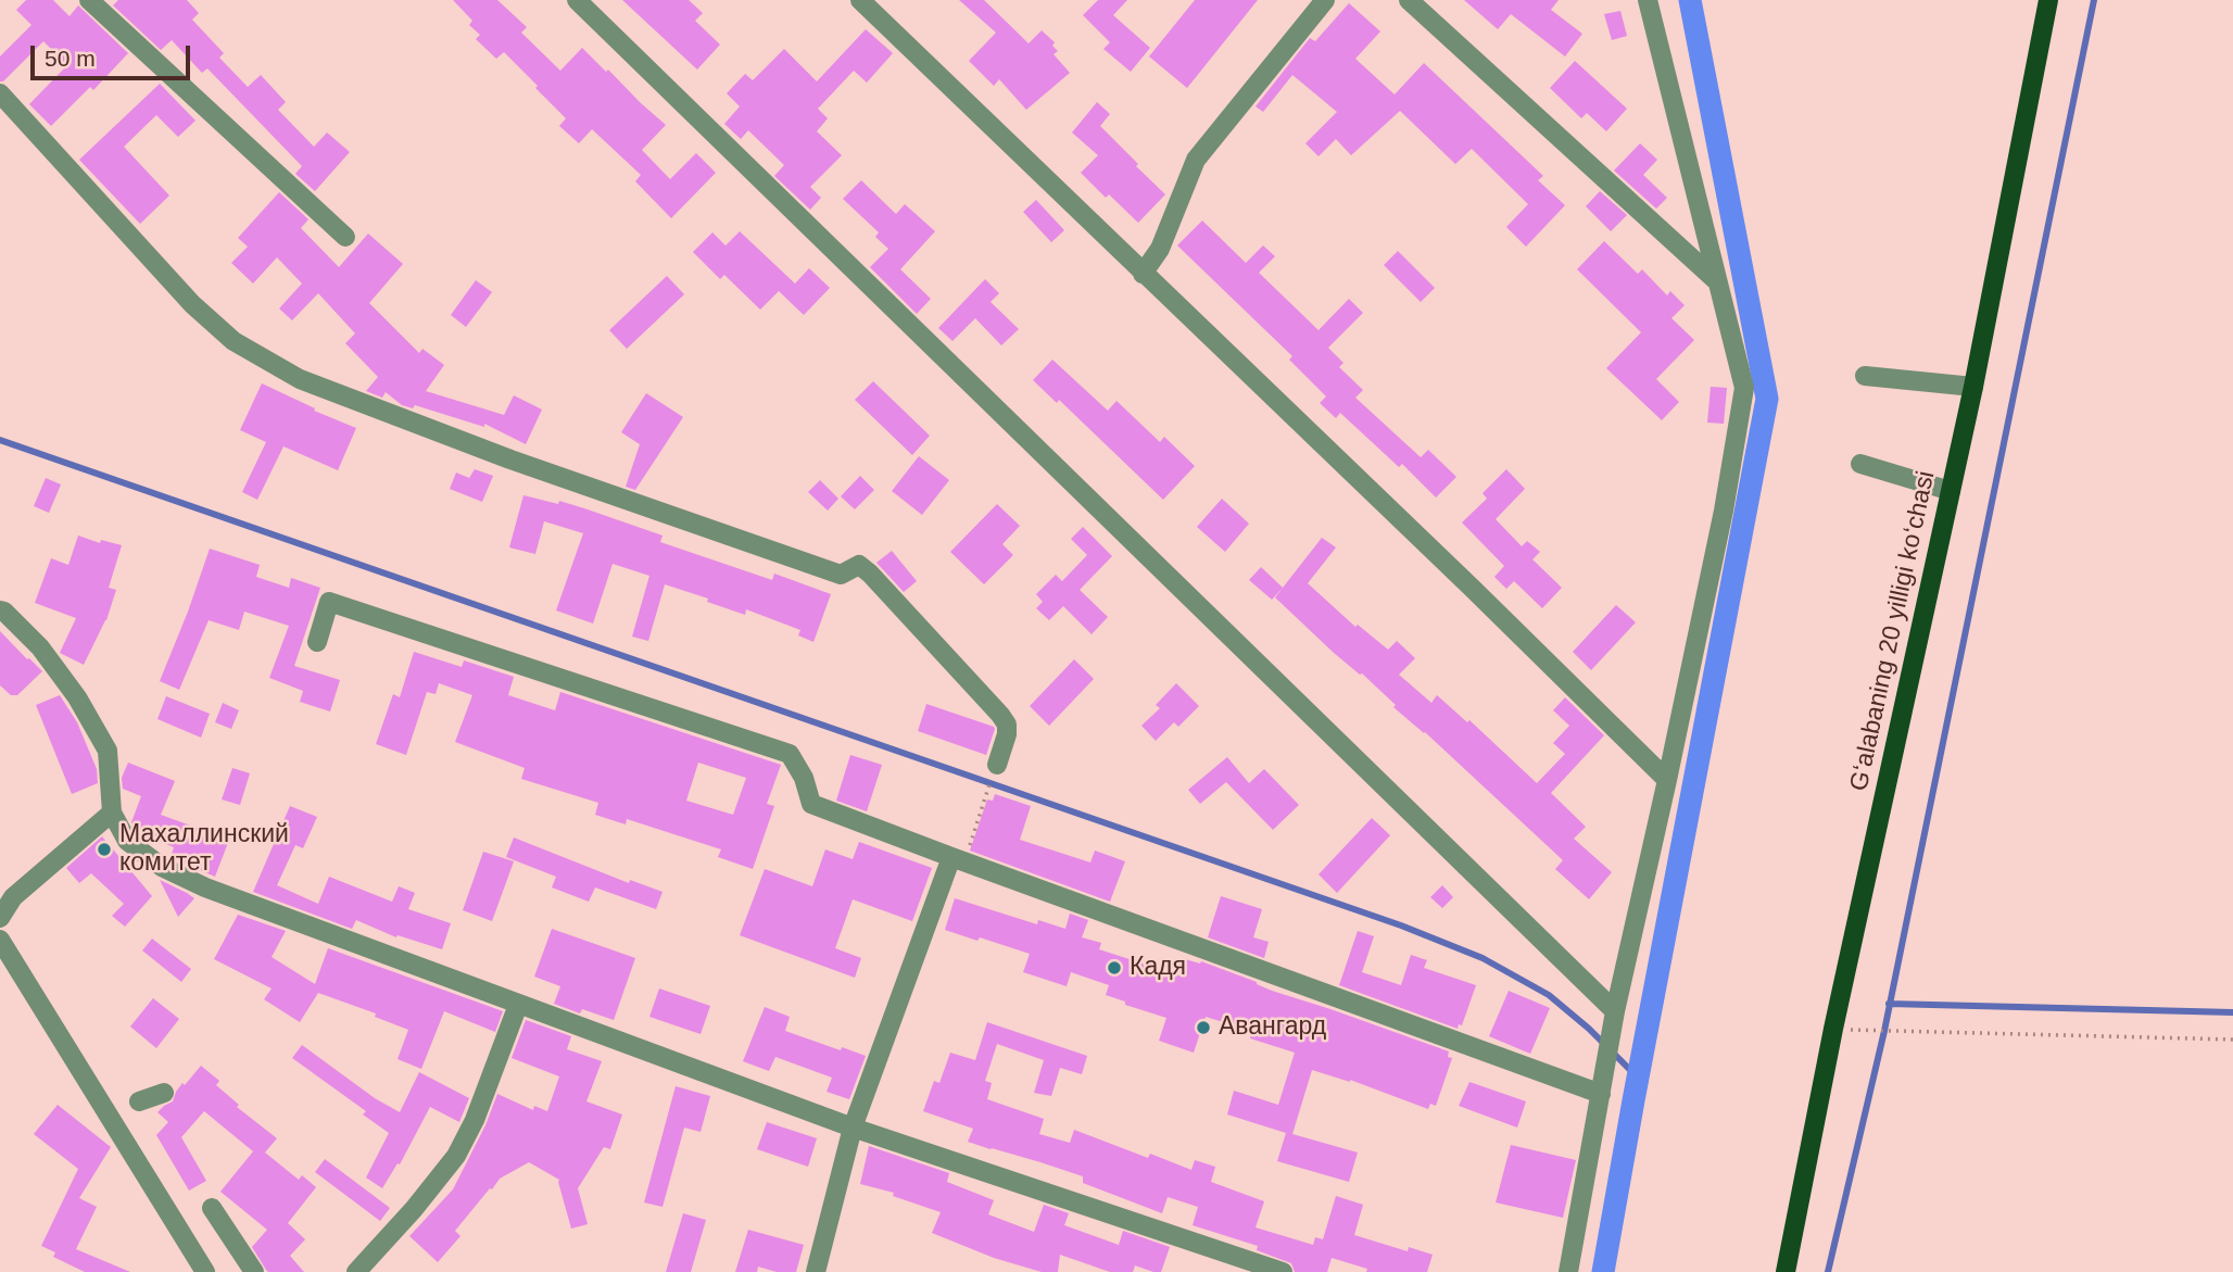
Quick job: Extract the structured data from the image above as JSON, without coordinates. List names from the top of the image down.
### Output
{
  "streets": {
    "main road": ["Gʻalabaning 20 yilligi koʻchasi"]
  },
  "places": ["Махаллинский комитет", "Кадя", "Авангард"],
  "scale_bar": "50 m"
}
